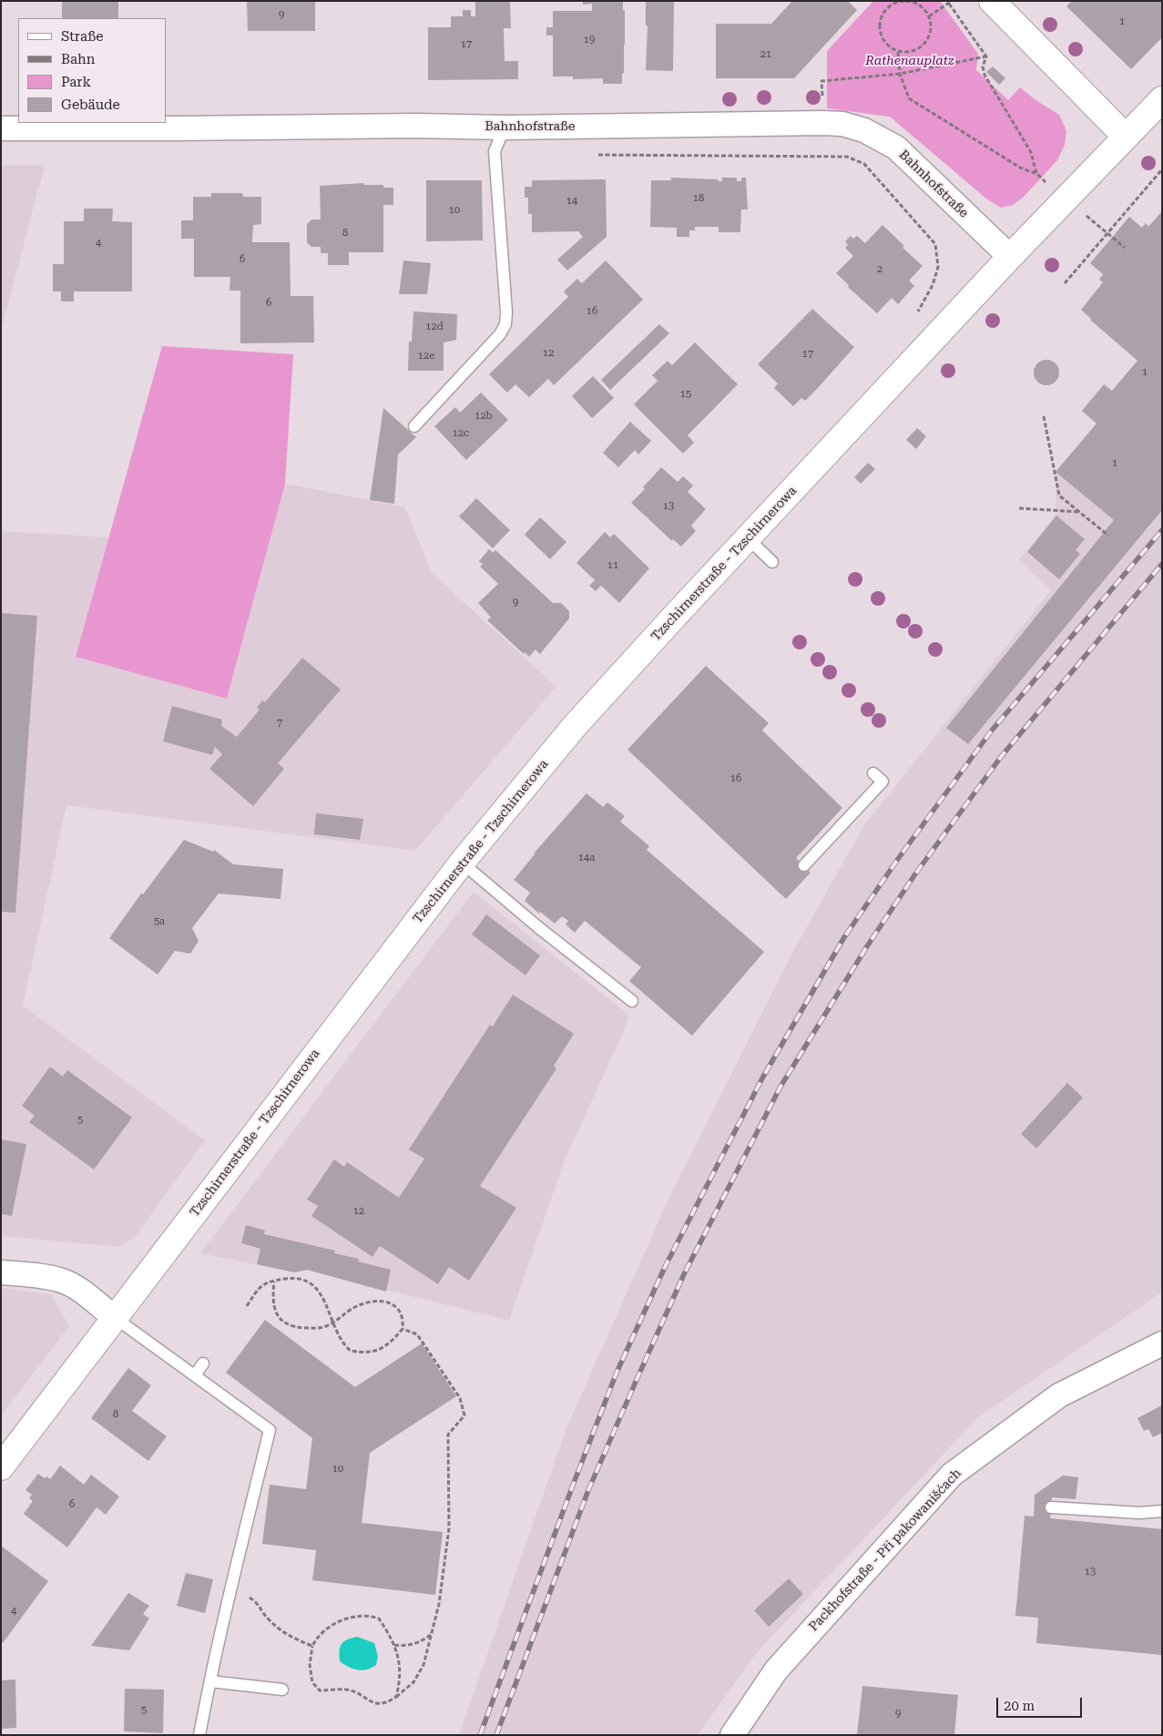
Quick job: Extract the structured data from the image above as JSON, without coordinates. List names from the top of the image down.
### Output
{
  "streets": {
    "street": ["Bahnhofstraße", "Tzschirnerstraße - Tzschirnerowa", "Packhofstraße - Při pakowanišćach"]
  },
  "crossings": [
    ["Bahnhofstraße", "Tzschirnerstraße - Tzschirnerowa"]
  ],
  "parks": ["Rathenauplatz"],
  "house_numbers": [
    "9",
    "1",
    "19",
    "17",
    "21",
    "18",
    "14",
    "10",
    "8",
    "4",
    "6",
    "2",
    "6",
    "16",
    "12d",
    "12",
    "17",
    "12e",
    "1",
    "15",
    "12b",
    "12c",
    "1",
    "13",
    "11",
    "9",
    "7",
    "16",
    "14a",
    "5a",
    "5",
    "12",
    "8",
    "10",
    "6",
    "13",
    "4",
    "5",
    "9"
  ],
  "legend": [
    "Straße",
    "Bahn",
    "Park",
    "Gebäude"
  ],
  "scale_bar": "20 m"
}
